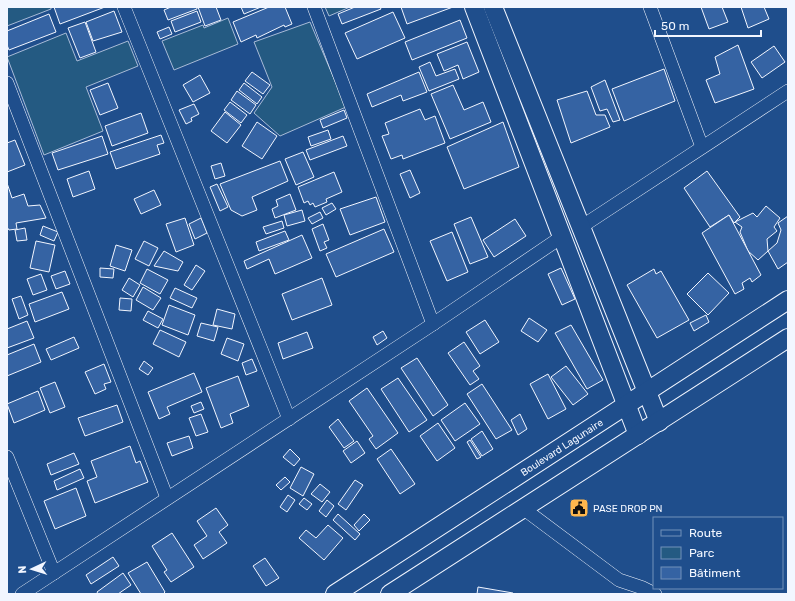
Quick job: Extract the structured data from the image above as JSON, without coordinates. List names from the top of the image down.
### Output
{
  "streets": {
    "main road": ["Boulevard Lagunaire"]
  },
  "places": {
    "public building": ["PASE DROP PN"]
  },
  "legend": ["Route", "Parc", "Bâtiment"],
  "scale_bar": "50 m",
  "north": "left"
}
